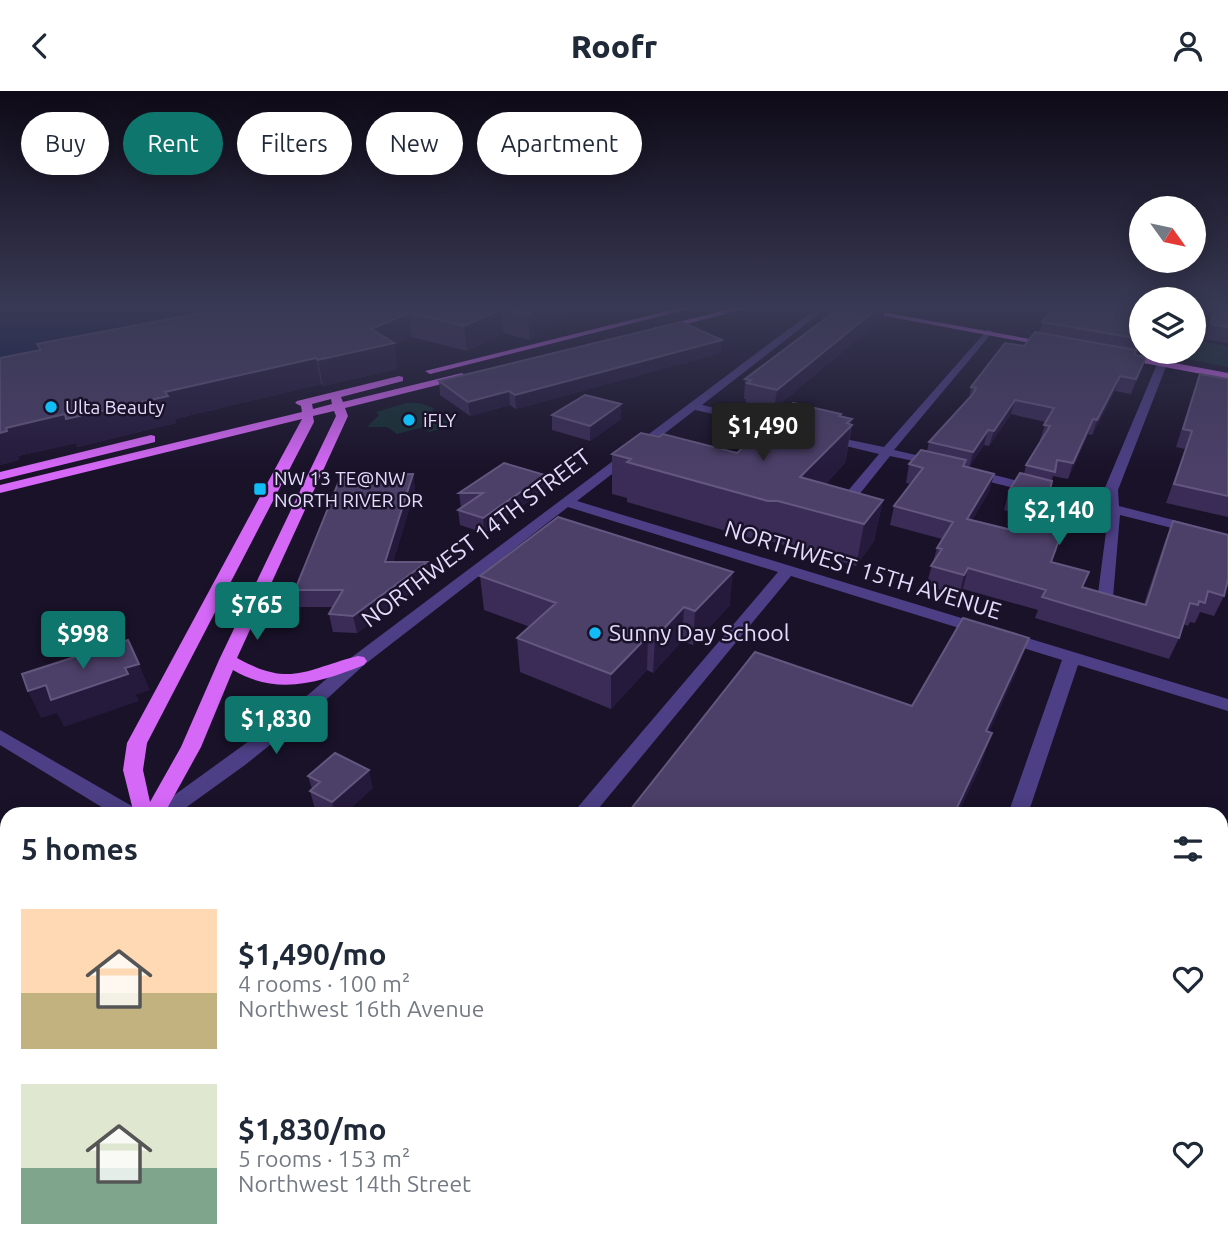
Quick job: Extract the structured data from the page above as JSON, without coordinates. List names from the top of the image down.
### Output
{
  "streets": {
    "street": ["NORTHWEST 14TH STREET", "NORTHWEST 15TH AVENUE"]
  },
  "crossings": [
    ["NORTHWEST 14TH STREET", "NORTHWEST 15TH AVENUE"]
  ],
  "places": {
    "other": ["Ulta Beauty", "iFLY", "Sunny Day School"],
    "transit": ["NW 13 TE@NW NORTH RIVER DR"]
  },
  "north": "bottom right",
  "page": {
    "header": "Roofr",
    "chip": [
      "Buy",
      "Rent",
      "Filters",
      "New",
      "Apartment"
    ],
    "price": [
      "$1,490",
      "$2,140",
      "$765",
      "$998",
      "$1,830"
    ],
    "heading": "5 homes",
    "list": [
      {
        "name": "$1,490/mo",
        "note": "4 rooms · 100 m² · Northwest 16th Avenue"
      },
      {
        "name": "$1,830/mo",
        "note": "5 rooms · 153 m² · Northwest 14th Street"
      }
    ]
  }
}
